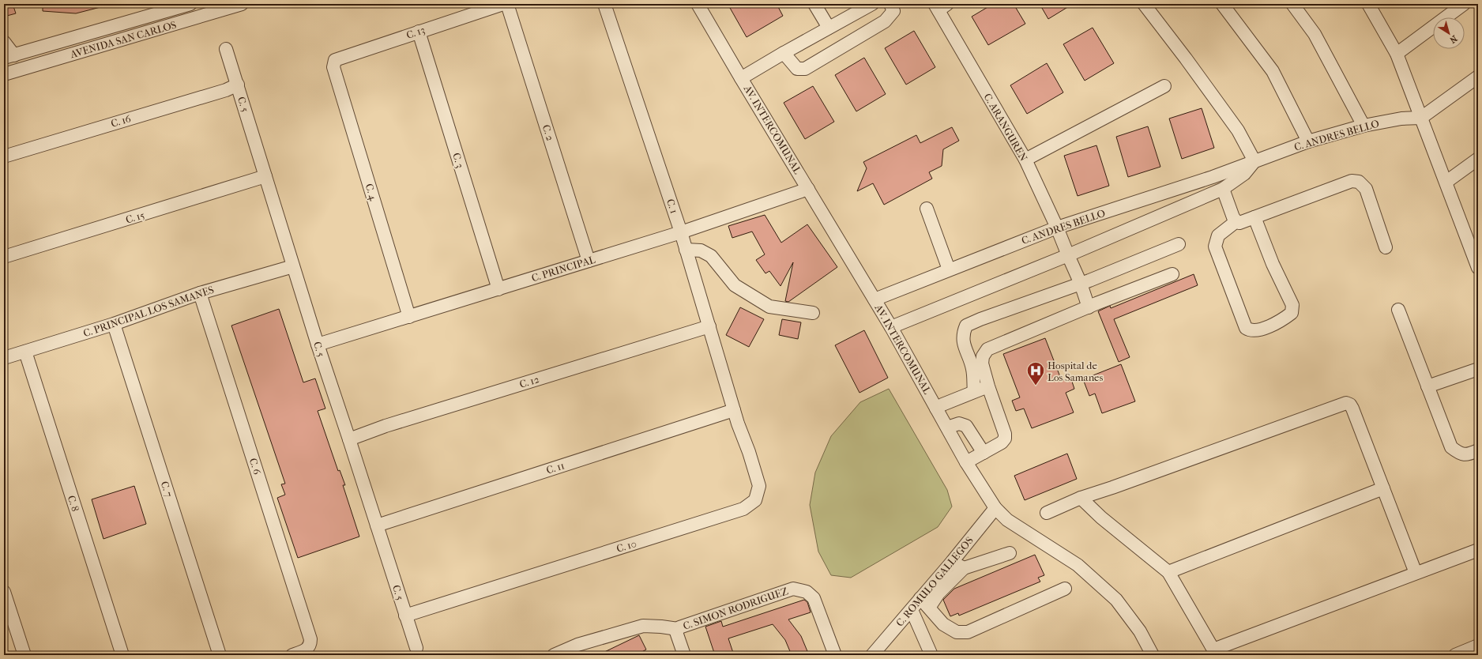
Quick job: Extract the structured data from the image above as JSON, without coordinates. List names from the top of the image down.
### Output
{
  "streets": {
    "street": [
      "C. 13",
      "AVENIDA SAN CARLOS",
      "C. 5",
      "C. 16",
      "C. ARANGUREN",
      "AV. INTERCOMUNAL",
      "C. 2",
      "C. ANDRES BELLO",
      "C. 3",
      "C. 4",
      "C. 1",
      "C. 15",
      "C. PRINCIPAL",
      "C. PRINCIPAL LOS SAMANES",
      "C. 12",
      "C. 6",
      "C. 11",
      "C. 7",
      "C. 8",
      "C. 10",
      "C. ROMULO GALLEGOS",
      "C. SIMON RODRIGUEZ"
    ]
  },
  "crossings": [
    ["C. 13", "C. 3"],
    ["C. 13", "C. 4"],
    ["C. 5", "C. 16"],
    ["C. 5", "C. 15"],
    ["C. 5", "C. PRINCIPAL"],
    ["C. 5", "C. PRINCIPAL LOS SAMANES"],
    ["C. 5", "C. 12"],
    ["C. 5", "C. 11"],
    ["C. 5", "C. 10"],
    ["C. ARANGUREN", "C. ANDRES BELLO"],
    ["AV. INTERCOMUNAL", "C. ANDRES BELLO"],
    ["AV. INTERCOMUNAL", "C. PRINCIPAL"],
    ["AV. INTERCOMUNAL", "C. ROMULO GALLEGOS"],
    ["C. 2", "C. PRINCIPAL"],
    ["C. 3", "C. PRINCIPAL"],
    ["C. 4", "C. PRINCIPAL"],
    ["C. 1", "C. PRINCIPAL"],
    ["C. 1", "C. 12"],
    ["C. 1", "C. 11"],
    ["C. 1", "C. 10"],
    ["C. PRINCIPAL LOS SAMANES", "C. 6"],
    ["C. PRINCIPAL LOS SAMANES", "C. 7"],
    ["C. PRINCIPAL LOS SAMANES", "C. 8"],
    ["C. 11", "C. 10"]
  ],
  "places": {
    "hospital": ["Hospital de Los Samanes"]
  },
  "north": "bottom right"
}
